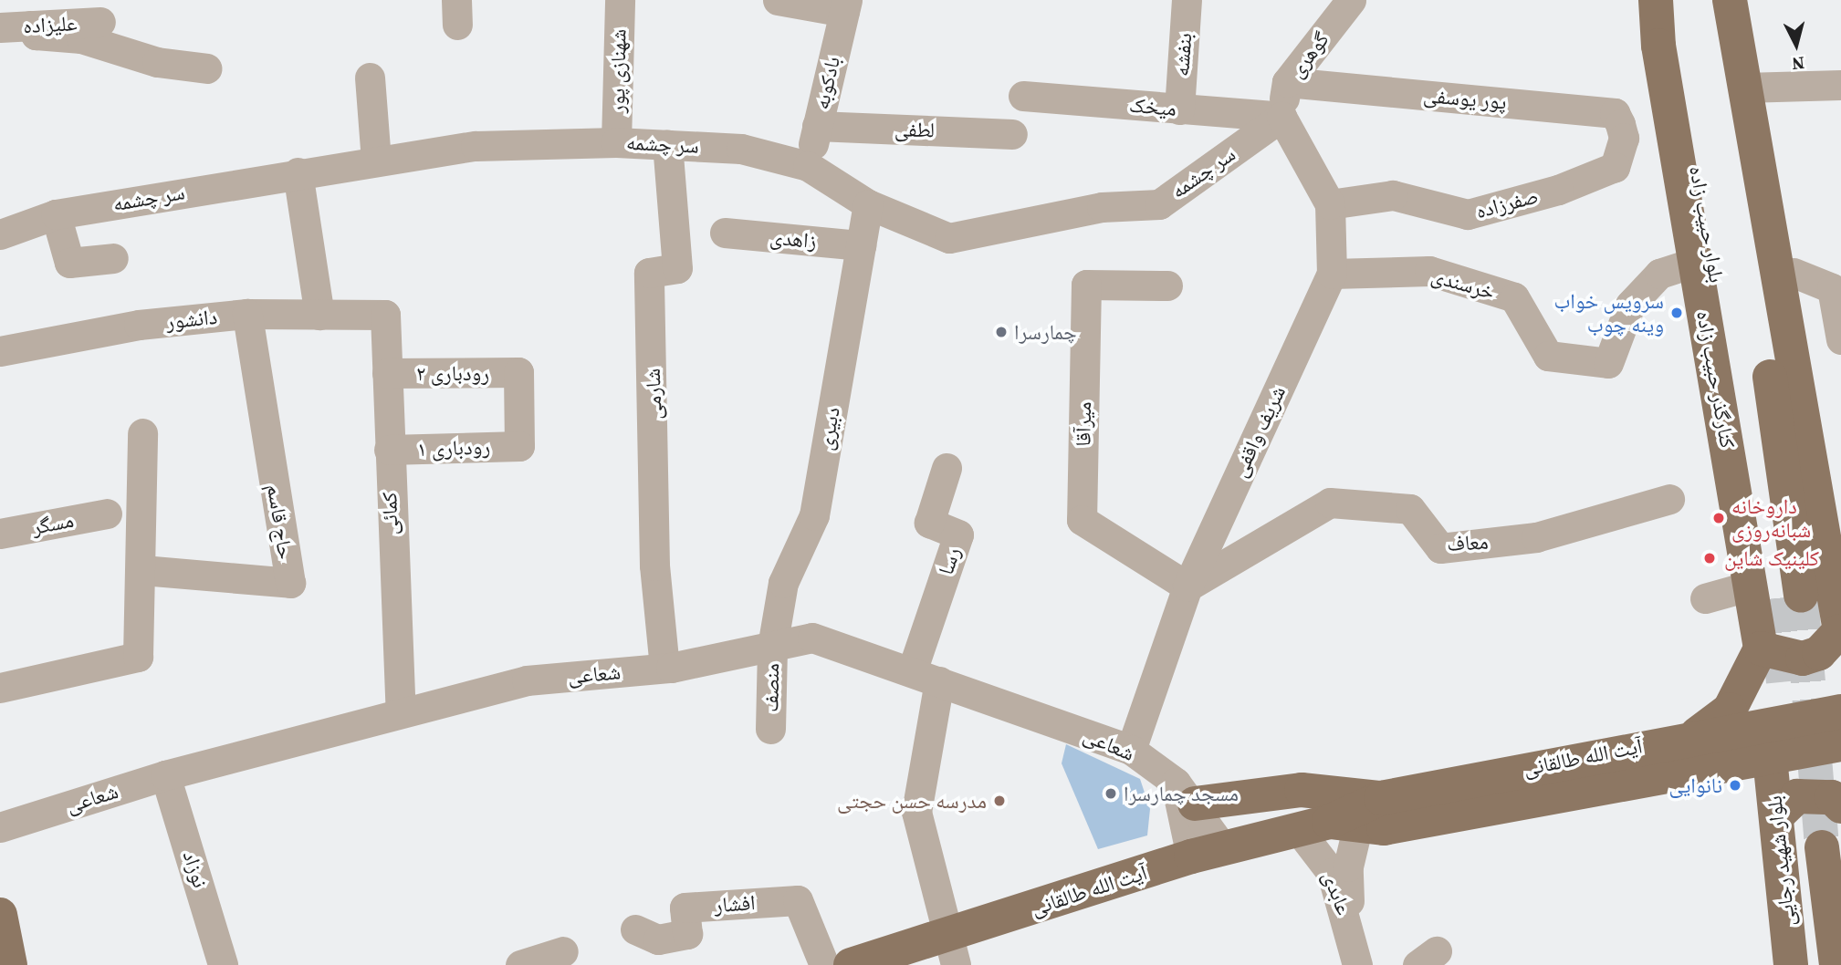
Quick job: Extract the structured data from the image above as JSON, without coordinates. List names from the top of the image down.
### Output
{
  "streets": {
    "main road": [
      "بلوار حبیب زاده",
      "کنارگذر حبیب زاده",
      "آیت الله طالقانی",
      "بلوار شهید رجایی"
    ],
    "street": [
      "علیزاده",
      "بنفشه",
      "گوهری",
      "شهنازی پور",
      "بادکوبه",
      "پور یوسفی",
      "میخک",
      "لطفی",
      "سر چشمه",
      "صفرزاده",
      "زاهدی",
      "خرسندی",
      "دانشور",
      "رودباری ۲",
      "شارمی",
      "میرآقا",
      "دبیری",
      "شریف واقفی",
      "رودباری ۱",
      "کمائی",
      "حاج قاسم",
      "مسگر",
      "معاف",
      "رسا",
      "شعاعی",
      "منصف",
      "نوزاد",
      "عابدی",
      "افشار"
    ]
  },
  "crossings": [
    ["بنفشه", "میخک"],
    ["گوهری", "پور یوسفی"],
    ["گوهری", "میخک"],
    ["گوهری", "سر چشمه"],
    ["گوهری", "شریف واقفی"],
    ["شهنازی پور", "سر چشمه"],
    ["بادکوبه", "لطفی"],
    ["بادکوبه", "سر چشمه"],
    ["پور یوسفی", "صفرزاده"],
    ["میخک", "سر چشمه"],
    ["میخک", "شریف واقفی"],
    ["سر چشمه", "شارمی"],
    ["سر چشمه", "دبیری"],
    ["سر چشمه", "شریف واقفی"],
    ["صفرزاده", "شریف واقفی"],
    ["بلوار حبیب زاده", "کنارگذر حبیب زاده"],
    ["زاهدی", "دبیری"],
    ["خرسندی", "کنارگذر حبیب زاده"],
    ["خرسندی", "شریف واقفی"],
    ["دانشور", "کمائی"],
    ["دانشور", "حاج قاسم"],
    ["رودباری ۲", "رودباری ۱"],
    ["رودباری ۲", "کمائی"],
    ["شارمی", "شعاعی"],
    ["میرآقا", "شریف واقفی"],
    ["میرآقا", "معاف"],
    ["دبیری", "شعاعی"],
    ["دبیری", "منصف"],
    ["شریف واقفی", "معاف"],
    ["شریف واقفی", "شعاعی"],
    ["رودباری ۱", "کمائی"],
    ["کمائی", "شعاعی"],
    ["رسا", "شعاعی"],
    ["شعاعی", "منصف"],
    ["شعاعی", "نوزاد"],
    ["آیت الله طالقانی", "بلوار شهید رجایی"],
    ["آیت الله طالقانی", "عابدی"]
  ],
  "places": [
    "سرویس خواب وینه چوب",
    "چمارسرا",
    "داروخانه شبانه‌روزی",
    "کلینیک شاین",
    "نانوایی",
    "مسجد چمارسرا",
    "مدرسه حسن حجتی"
  ],
  "north": "bottom"
}
